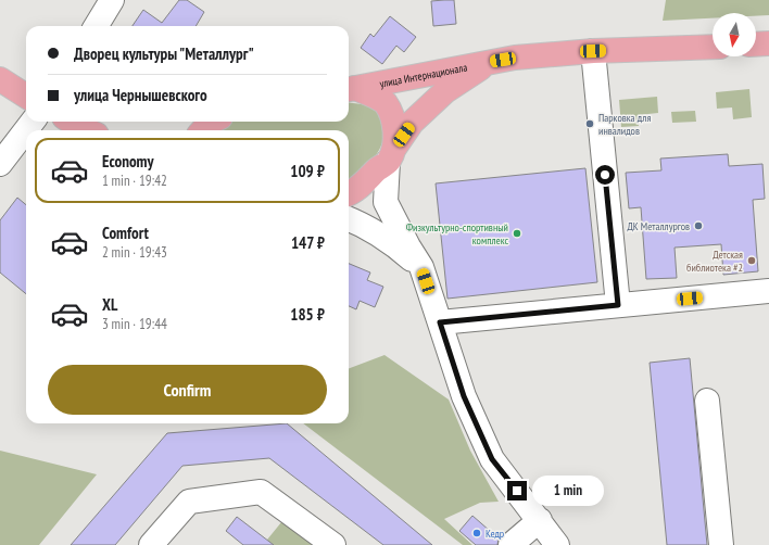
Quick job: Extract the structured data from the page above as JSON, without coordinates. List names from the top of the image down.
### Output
{
  "streets": {
    "main road": ["улица Интернационала"]
  },
  "places": [
    "Парковка для инвалидов",
    "ДК Металлургов",
    "Физкультурно-спортивный комплекс",
    "Детская библиотека #2",
    "Кедр"
  ],
  "north": "bottom",
  "page": {
    "banner": ["Дворец культуры \"Металлург\"", "улица Чернышевского"],
    "list": [
      {
        "name": "Economy",
        "note": "1 min · 19:42",
        "value": "109 ₽"
      },
      {
        "name": "Comfort",
        "note": "2 min · 19:43",
        "value": "147 ₽"
      },
      {
        "name": "XL",
        "note": "3 min · 19:44",
        "value": "185 ₽"
      }
    ],
    "buttons": "Confirm",
    "bubble": "1 min"
  }
}
